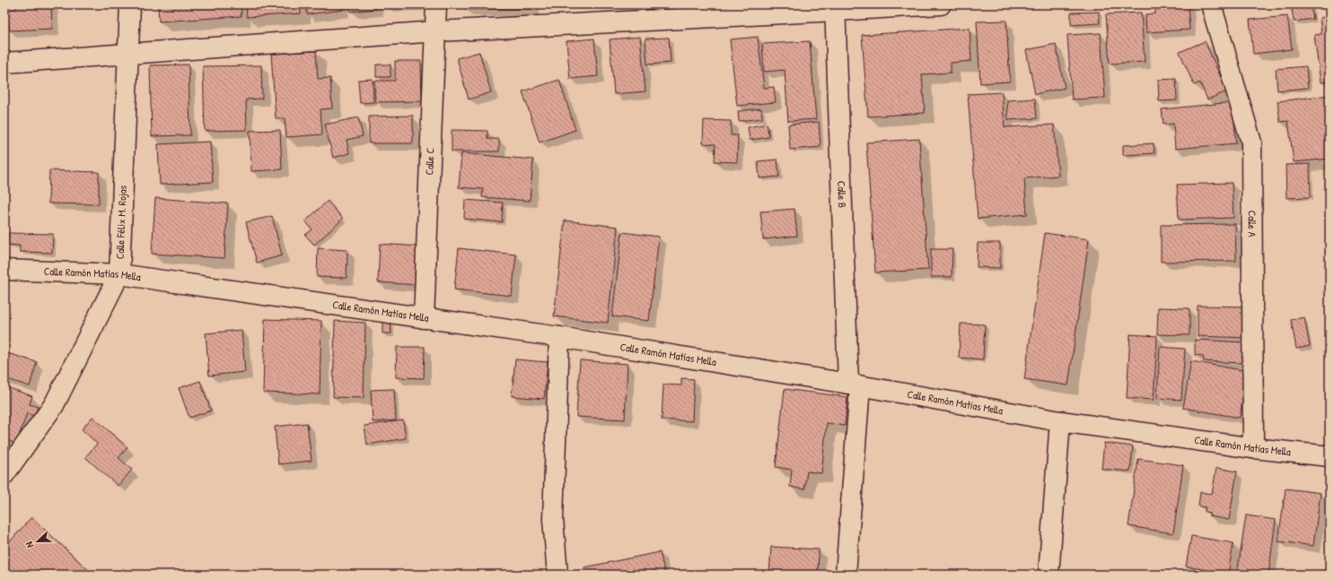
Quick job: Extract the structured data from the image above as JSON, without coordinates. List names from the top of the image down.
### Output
{
  "streets": {
    "street": [
      "Calle C",
      "Calle B",
      "Calle Félix M. Rojas",
      "Calle A",
      "Calle Ramón Matías Mella"
    ]
  },
  "crossings": [
    ["Calle C", "Calle Ramón Matías Mella"],
    ["Calle B", "Calle Ramón Matías Mella"],
    ["Calle Félix M. Rojas", "Calle Ramón Matías Mella"],
    ["Calle A", "Calle Ramón Matías Mella"]
  ],
  "north": "left"
}
